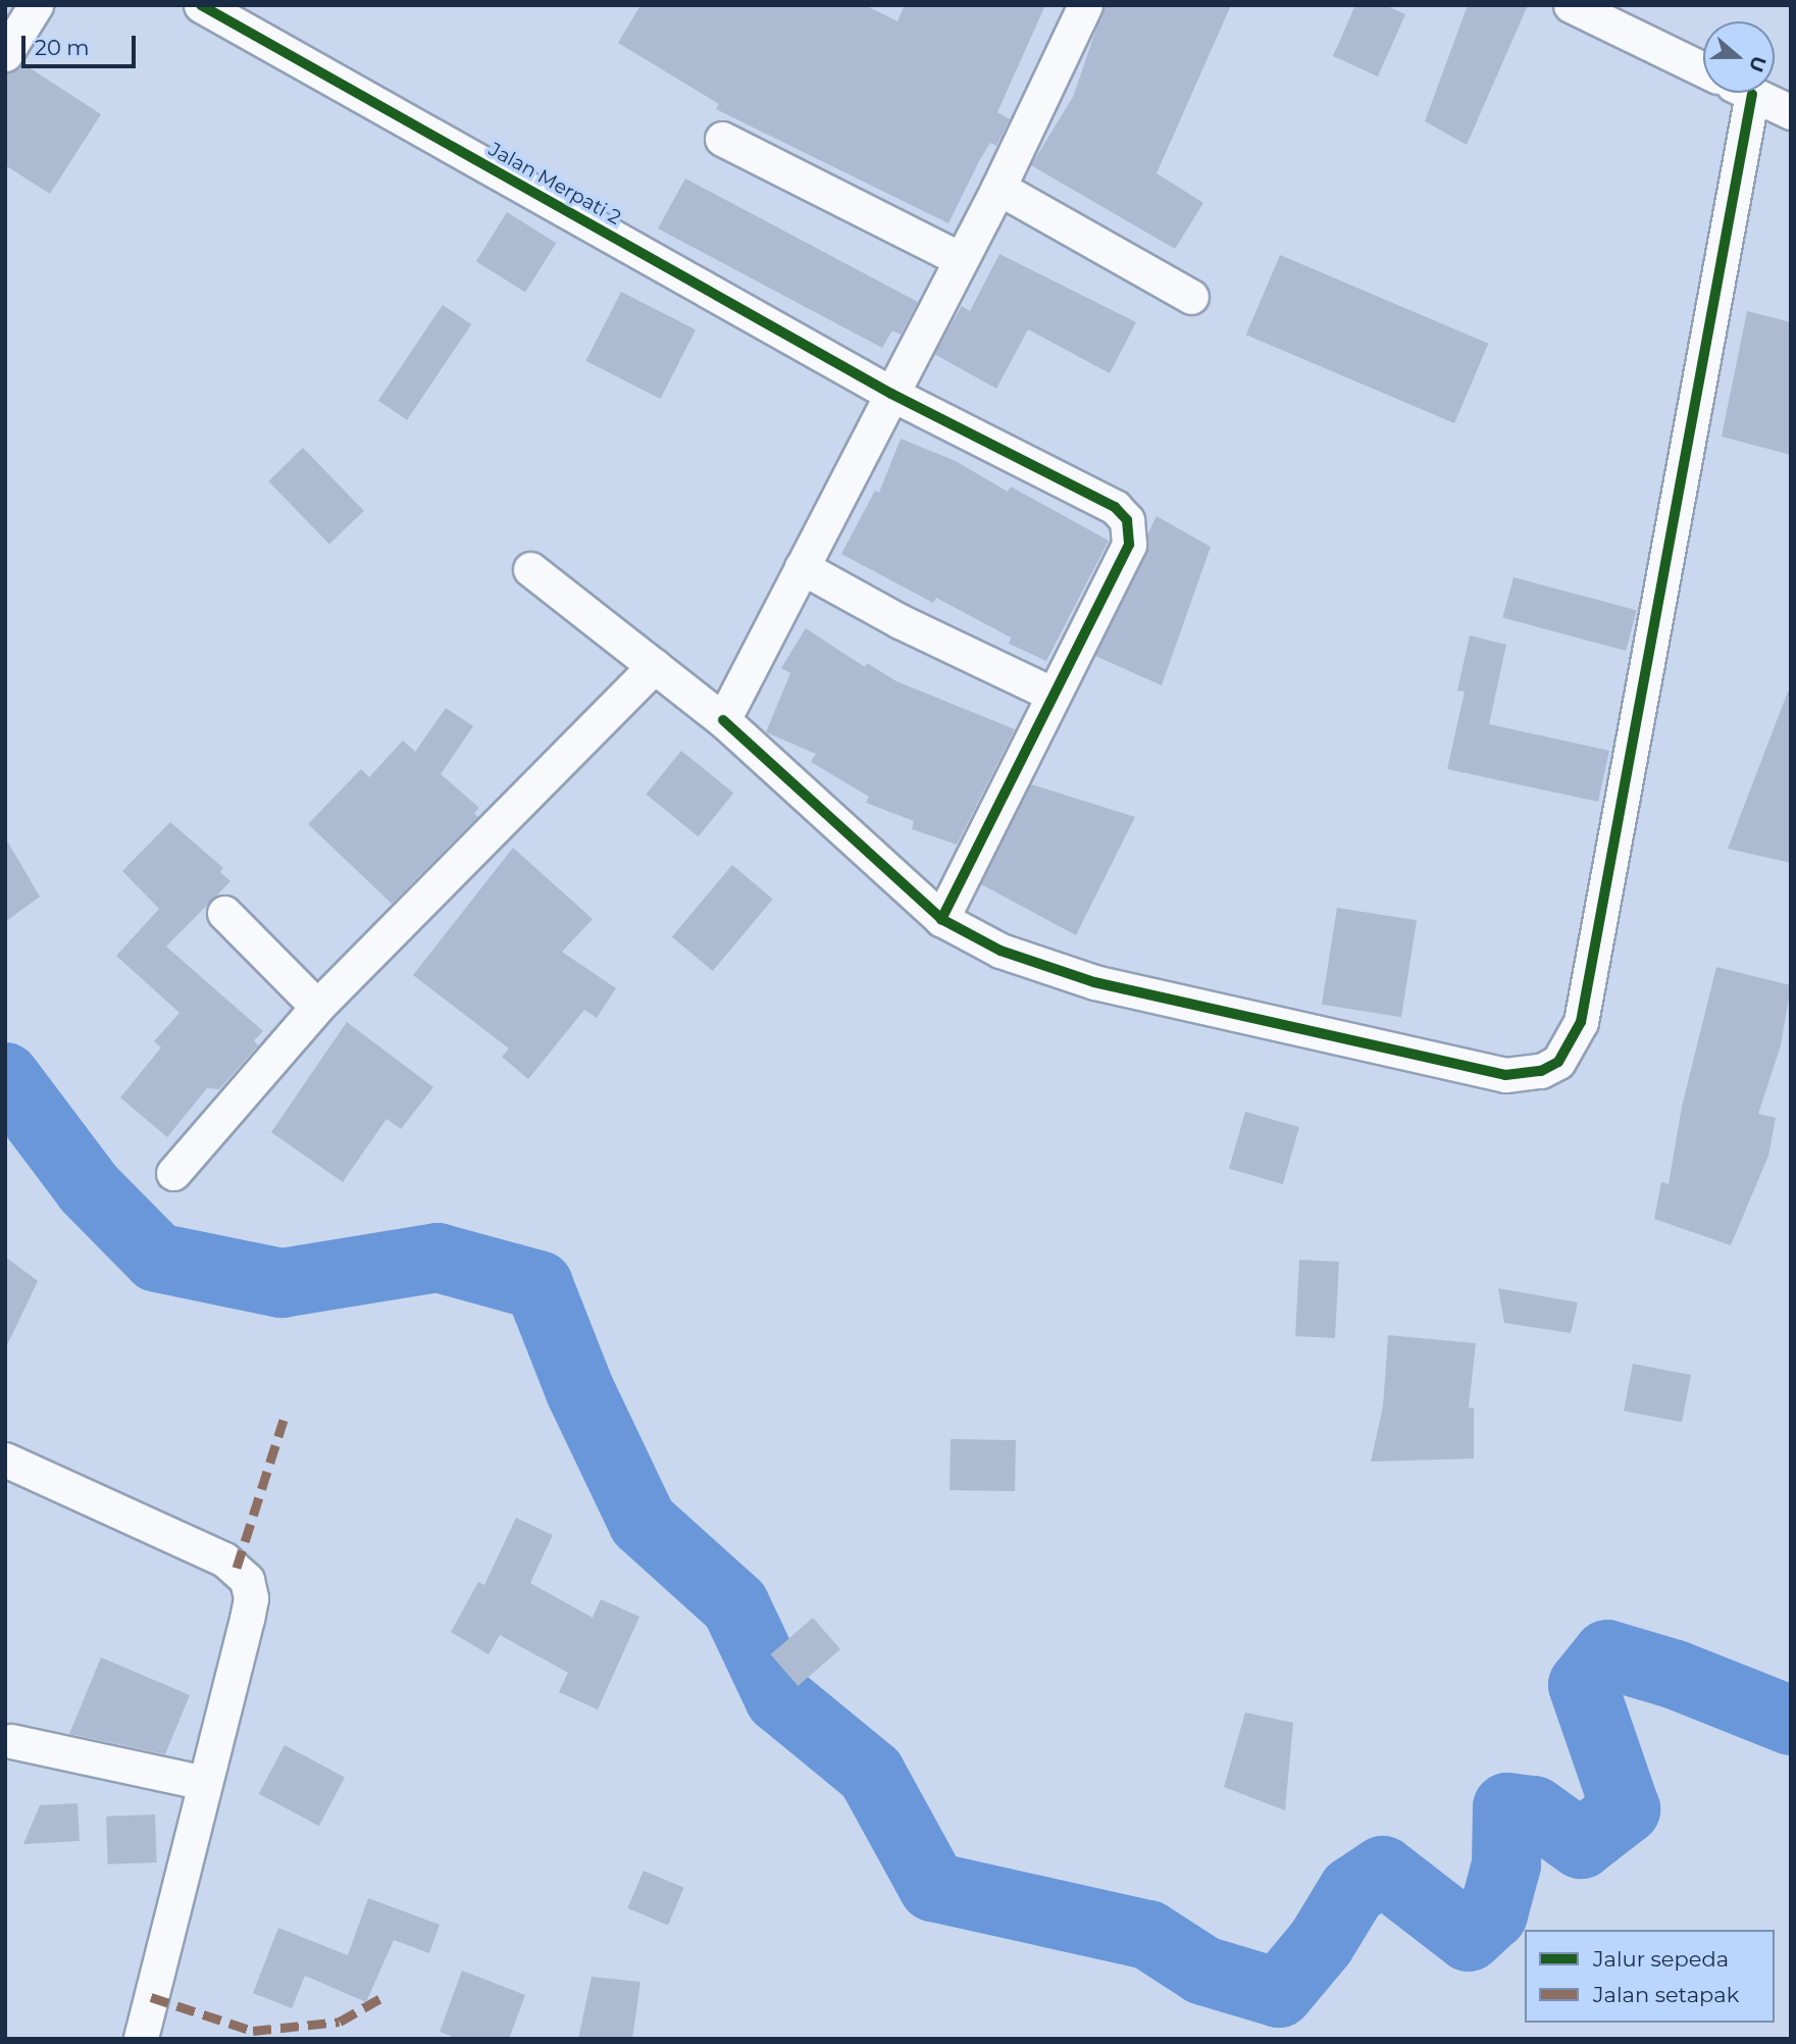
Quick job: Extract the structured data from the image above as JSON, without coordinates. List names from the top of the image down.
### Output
{
  "streets": {
    "street": ["Jalan Merpati 2"]
  },
  "legend": ["Jalur sepeda", "Jalan setapak"],
  "scale_bar": "20 m",
  "north": "right"
}
